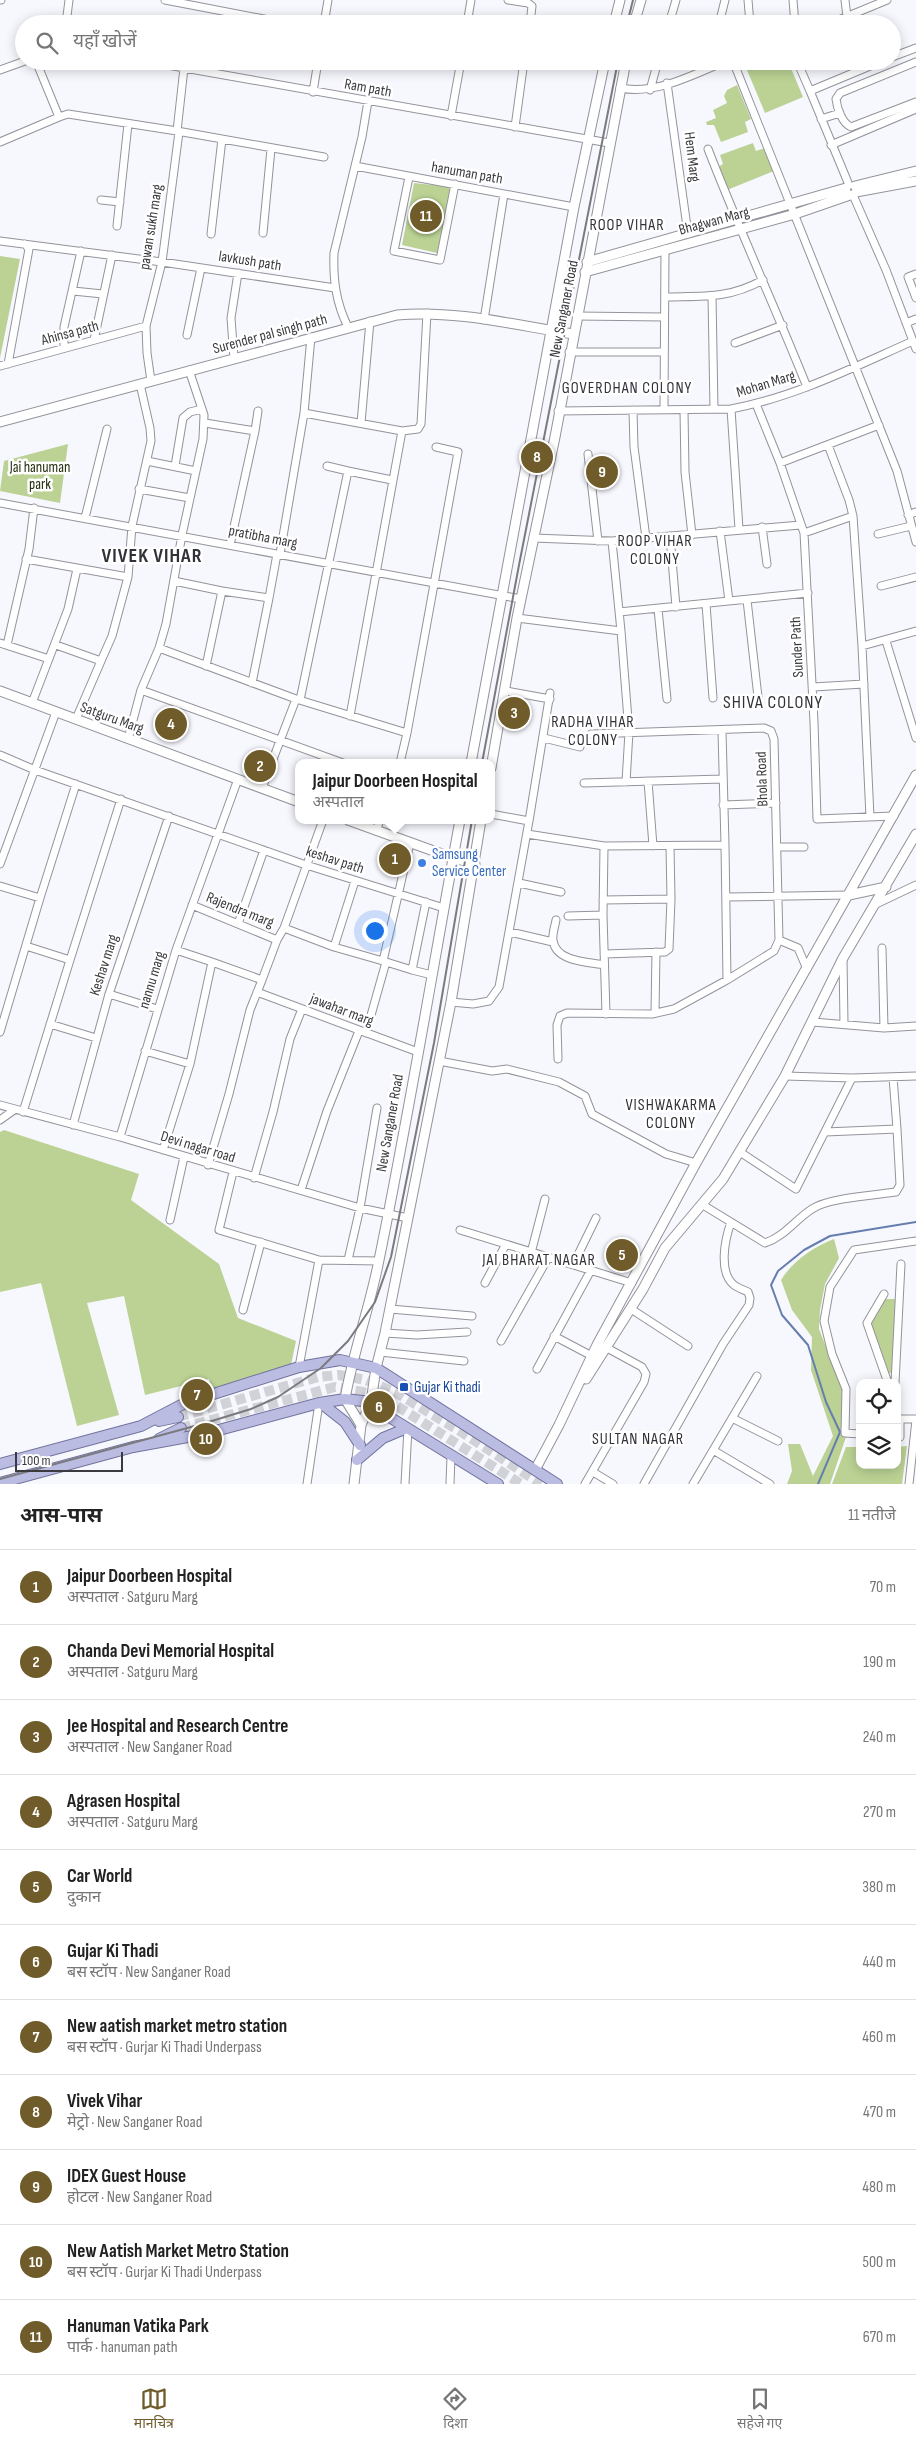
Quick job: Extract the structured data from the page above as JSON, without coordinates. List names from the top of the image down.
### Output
{
  "streets": {
    "street": [
      "Ram path",
      "Hem Marg",
      "hanuman path",
      "Bhagwan Marg",
      "pawan sukh marg",
      "lavkush path",
      "New Sanganer Road",
      "Ahinsa path",
      "Surender pal singh path",
      "Mohan Marg",
      "pratibha marg",
      "Sunder Path",
      "Satguru Marg",
      "Bhola Road",
      "keshav path",
      "Rajendra marg",
      "Keshav marg",
      "nannu marg",
      "jawahar marg",
      "Devi nagar road"
    ]
  },
  "crossings": [
    ["Ram path", "New Sanganer Road"],
    ["Hem Marg", "Bhagwan Marg"],
    ["hanuman path", "New Sanganer Road"],
    ["Bhagwan Marg", "New Sanganer Road"],
    ["pawan sukh marg", "lavkush path"],
    ["pawan sukh marg", "Ahinsa path"],
    ["pawan sukh marg", "Surender pal singh path"],
    ["New Sanganer Road", "Surender pal singh path"],
    ["New Sanganer Road", "Mohan Marg"],
    ["New Sanganer Road", "pratibha marg"],
    ["New Sanganer Road", "keshav path"],
    ["New Sanganer Road", "jawahar marg"],
    ["New Sanganer Road", "Devi nagar road"],
    ["Mohan Marg", "Sunder Path"],
    ["Satguru Marg", "nannu marg"],
    ["keshav path", "Keshav marg"],
    ["keshav path", "nannu marg"],
    ["Rajendra marg", "nannu marg"],
    ["Keshav marg", "Devi nagar road"],
    ["nannu marg", "Devi nagar road"]
  ],
  "districts": [
    "ROOP VIHAR",
    "GOVERDHAN COLONY",
    "ROOP VIHAR COLONY",
    "VIVEK VIHAR",
    "SHIVA COLONY",
    "RADHA VIHAR COLONY",
    "VISHWAKARMA COLONY",
    "JAI BHARAT NAGAR",
    "SULTAN NAGAR"
  ],
  "parks": ["Jai hanuman park"],
  "places": {
    "other": ["Samsung Service Center"],
    "transit": ["Gujar Ki thadi"]
  },
  "scale_bar": "100 m",
  "page": {
    "search": "यहाँ खोजें",
    "pins": [
      "11",
      "8",
      "9",
      "3",
      "4",
      "2",
      "1",
      "5",
      "7",
      "6",
      "10"
    ],
    "popup": ["Jaipur Doorbeen Hospital", "अस्पताल"],
    "scale": "100 m",
    "heading": ["आस-पास", "11 नतीजे"],
    "list": [
      {
        "mark": "1",
        "name": "Jaipur Doorbeen Hospital",
        "note": "अस्पताल · Satguru Marg",
        "value": "70 m"
      },
      {
        "mark": "2",
        "name": "Chanda Devi Memorial Hospital",
        "note": "अस्पताल · Satguru Marg",
        "value": "190 m"
      },
      {
        "mark": "3",
        "name": "Jee Hospital and Research Centre",
        "note": "अस्पताल · New Sanganer Road",
        "value": "240 m"
      },
      {
        "mark": "4",
        "name": "Agrasen Hospital",
        "note": "अस्पताल · Satguru Marg",
        "value": "270 m"
      },
      {
        "mark": "5",
        "name": "Car World",
        "note": "दुकान",
        "value": "380 m"
      },
      {
        "mark": "6",
        "name": "Gujar Ki Thadi",
        "note": "बस स्टॉप · New Sanganer Road",
        "value": "440 m"
      },
      {
        "mark": "7",
        "name": "New aatish market metro station",
        "note": "बस स्टॉप · Gurjar Ki Thadi Underpass",
        "value": "460 m"
      },
      {
        "mark": "8",
        "name": "Vivek Vihar",
        "note": "मेट्रो · New Sanganer Road",
        "value": "470 m"
      },
      {
        "mark": "9",
        "name": "IDEX Guest House",
        "note": "होटल · New Sanganer Road",
        "value": "480 m"
      },
      {
        "mark": "10",
        "name": "New Aatish Market Metro Station",
        "note": "बस स्टॉप · Gurjar Ki Thadi Underpass",
        "value": "500 m"
      },
      {
        "mark": "11",
        "name": "Hanuman Vatika Park",
        "note": "पार्क · hanuman path",
        "value": "670 m"
      }
    ],
    "nav": ["मानचित्र", "दिशा", "सहेजे गए"]
  }
}
